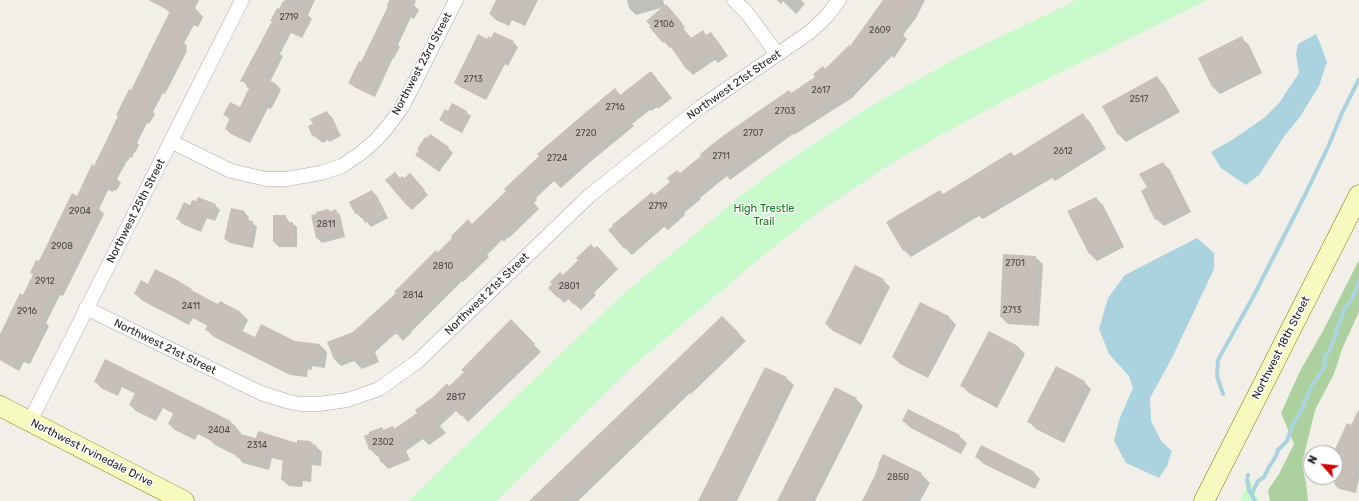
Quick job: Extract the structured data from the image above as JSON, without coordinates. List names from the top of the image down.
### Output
{
  "streets": {
    "main road": ["Northwest 18th Street", "Northwest Irvinedale Drive"],
    "street": ["Northwest 23rd Street", "Northwest 21st Street", "Northwest 25th Street"]
  },
  "crossings": [
    ["Northwest 23rd Street", "Northwest 25th Street"],
    ["Northwest 21st Street", "Northwest 25th Street"],
    ["Northwest 25th Street", "Northwest Irvinedale Drive"]
  ],
  "parks": ["High Trestle Trail"],
  "house_numbers": [
    "2719",
    "2106",
    "2609",
    "2713",
    "2617",
    "2517",
    "2716",
    "2703",
    "2720",
    "2707",
    "2612",
    "2711",
    "2724",
    "2719",
    "2904",
    "2811",
    "2908",
    "2701",
    "2810",
    "2912",
    "2801",
    "2814",
    "2411",
    "2713",
    "2916",
    "2817",
    "2404",
    "2302",
    "2314",
    "2850"
  ],
  "north": "top left"
}
